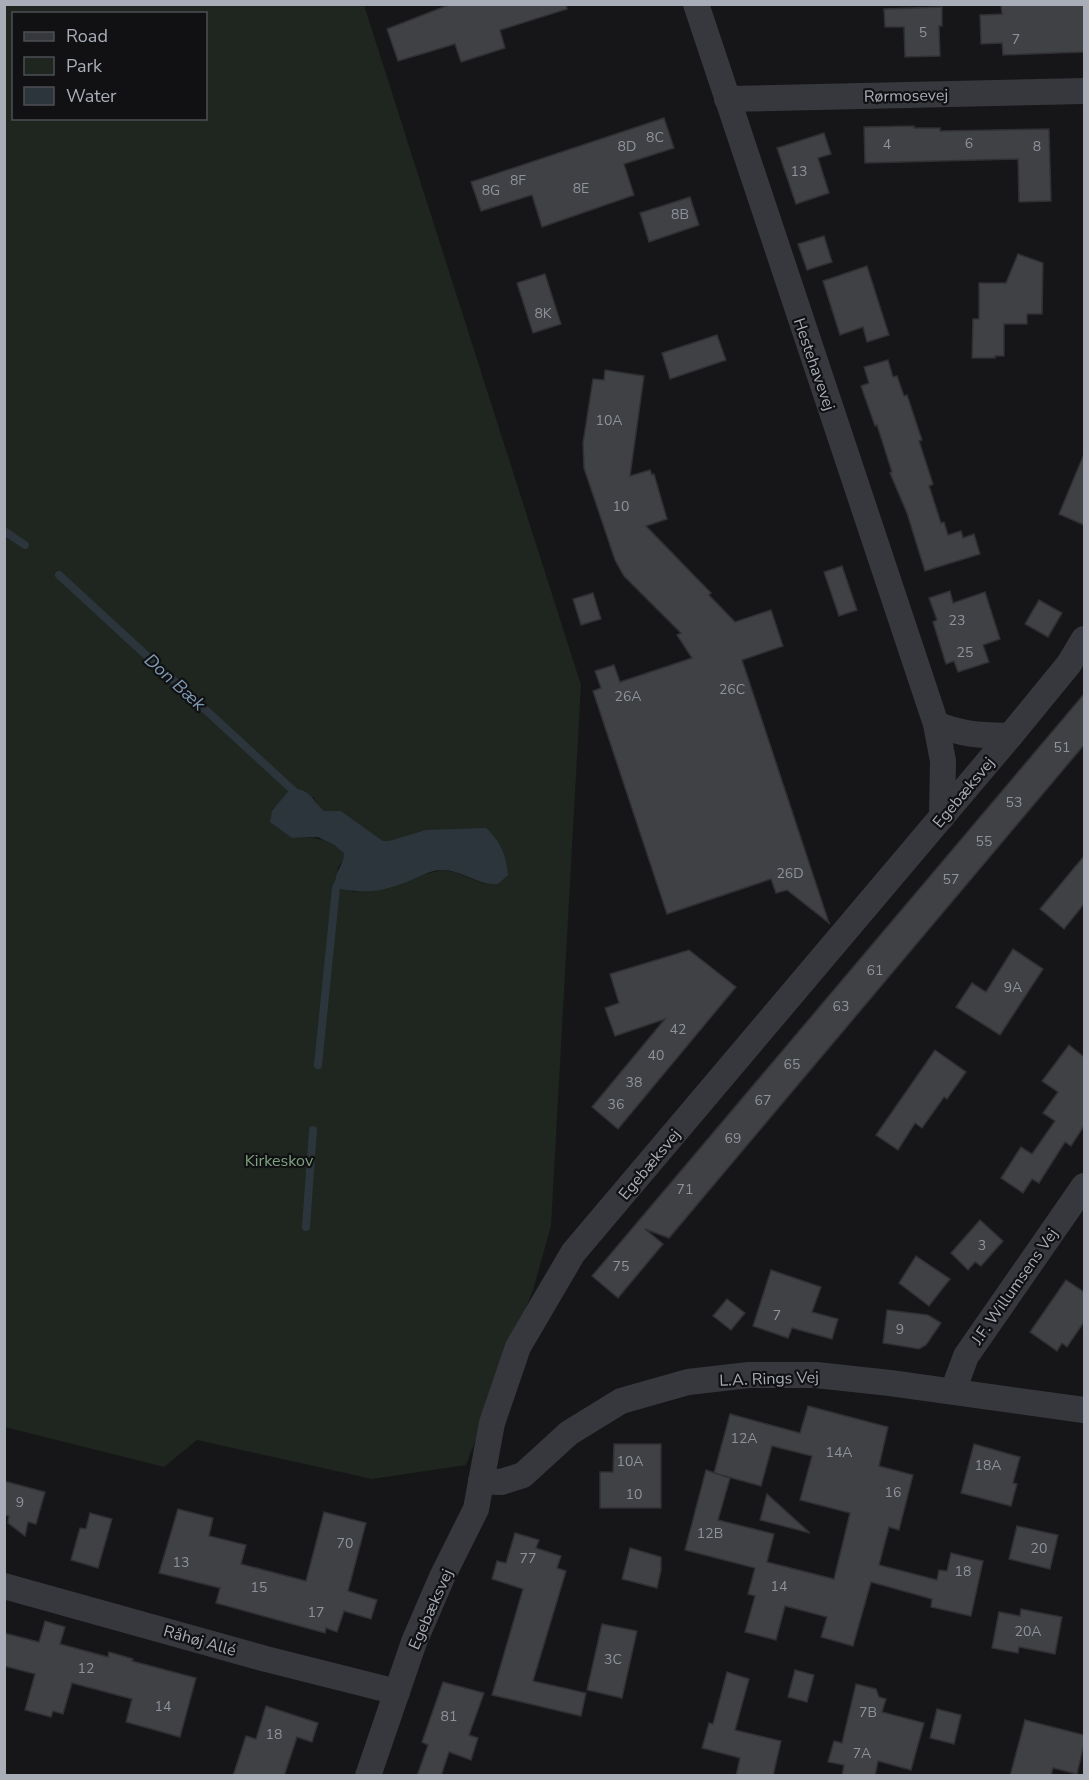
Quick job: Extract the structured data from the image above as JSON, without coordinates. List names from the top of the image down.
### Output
{
  "streets": {
    "street": [
      "Rørmosevej",
      "Hestehavevej",
      "Egebæksvej",
      "J.F. Willumsens Vej",
      "L.A. Rings Vej",
      "Råhøj Allé"
    ]
  },
  "crossings": [
    ["Rørmosevej", "Hestehavevej"],
    ["Hestehavevej", "Egebæksvej"],
    ["Egebæksvej", "L.A. Rings Vej"],
    ["Egebæksvej", "Råhøj Allé"],
    ["J.F. Willumsens Vej", "L.A. Rings Vej"]
  ],
  "water": ["Don Bæk"],
  "parks": ["Kirkeskov"],
  "house_numbers": [
    "5",
    "7",
    "8C",
    "6",
    "4",
    "8D",
    "8",
    "13",
    "8F",
    "8E",
    "8G",
    "8B",
    "8K",
    "10A",
    "10",
    "23",
    "25",
    "26C",
    "26A",
    "51",
    "53",
    "55",
    "26D",
    "57",
    "61",
    "9A",
    "63",
    "42",
    "40",
    "65",
    "38",
    "67",
    "36",
    "69",
    "71",
    "3",
    "75",
    "7",
    "9",
    "12A",
    "14A",
    "10A",
    "18A",
    "16",
    "10",
    "9",
    "12B",
    "70",
    "20",
    "77",
    "13",
    "18",
    "14",
    "15",
    "17",
    "20A",
    "3C",
    "12",
    "14",
    "7B",
    "81",
    "18",
    "7A"
  ],
  "legend": ["Road", "Park", "Water"]
}
